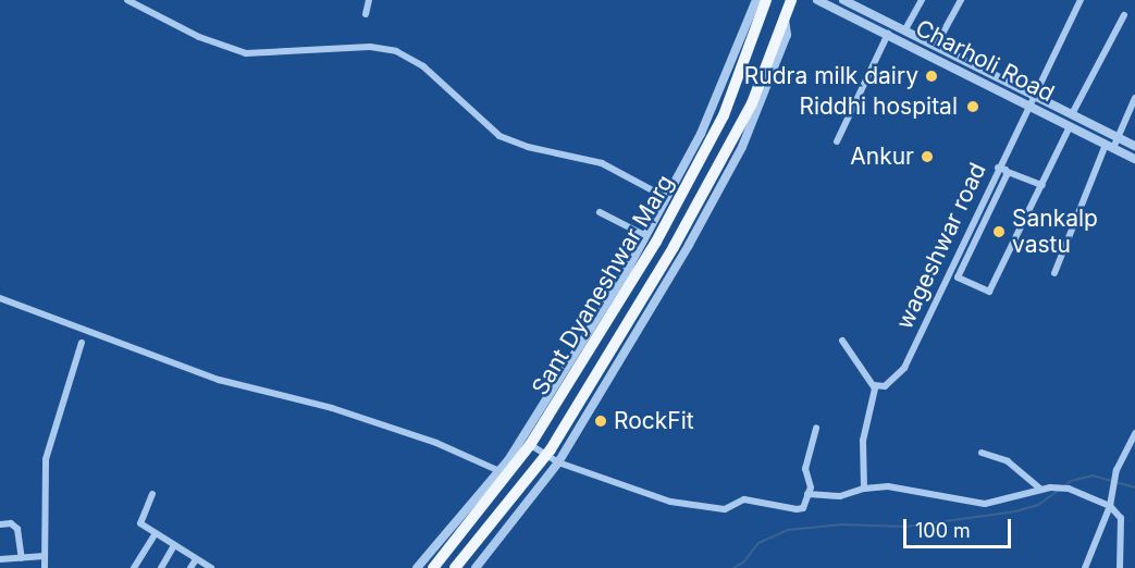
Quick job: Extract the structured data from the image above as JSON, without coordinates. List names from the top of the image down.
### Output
{
  "streets": {
    "main road": ["Sant Dyaneshwar Marg"],
    "street": ["Charholi Road", "wageshwar road"]
  },
  "crossings": [
    ["Charholi Road", "wageshwar road"]
  ],
  "places": [
    "Rudra milk dairy",
    "Riddhi hospital",
    "Ankur",
    "Sankalp vastu",
    "RockFit"
  ],
  "scale_bar": "100 m"
}
